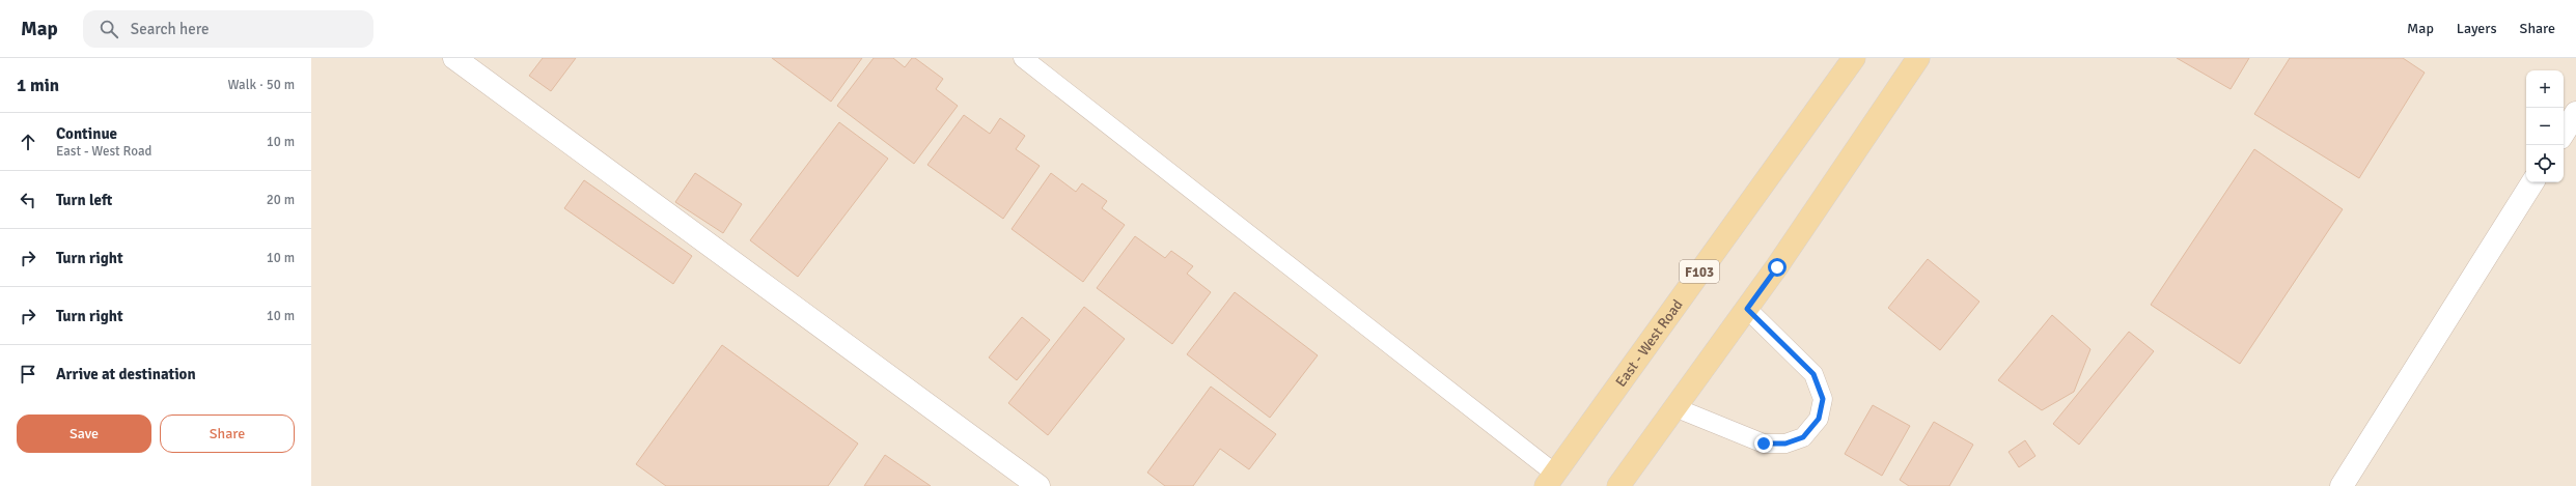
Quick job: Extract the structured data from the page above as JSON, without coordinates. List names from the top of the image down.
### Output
{
  "streets": {
    "main road": ["F103", "East - West Road"]
  },
  "page": {
    "header": "Map",
    "search": "Search here",
    "nav": ["Map", "Layers", "Share"],
    "heading": ["1 min", "Walk · 50 m"],
    "map_buttons": ["+", "−"],
    "list": [
      ["Continue", "East - West Road", "10 m"],
      ["Turn left", "20 m"],
      ["Turn right", "10 m"],
      ["Turn right", "10 m"],
      "Arrive at destination"
    ],
    "buttons": ["Save", "Share"]
  }
}
